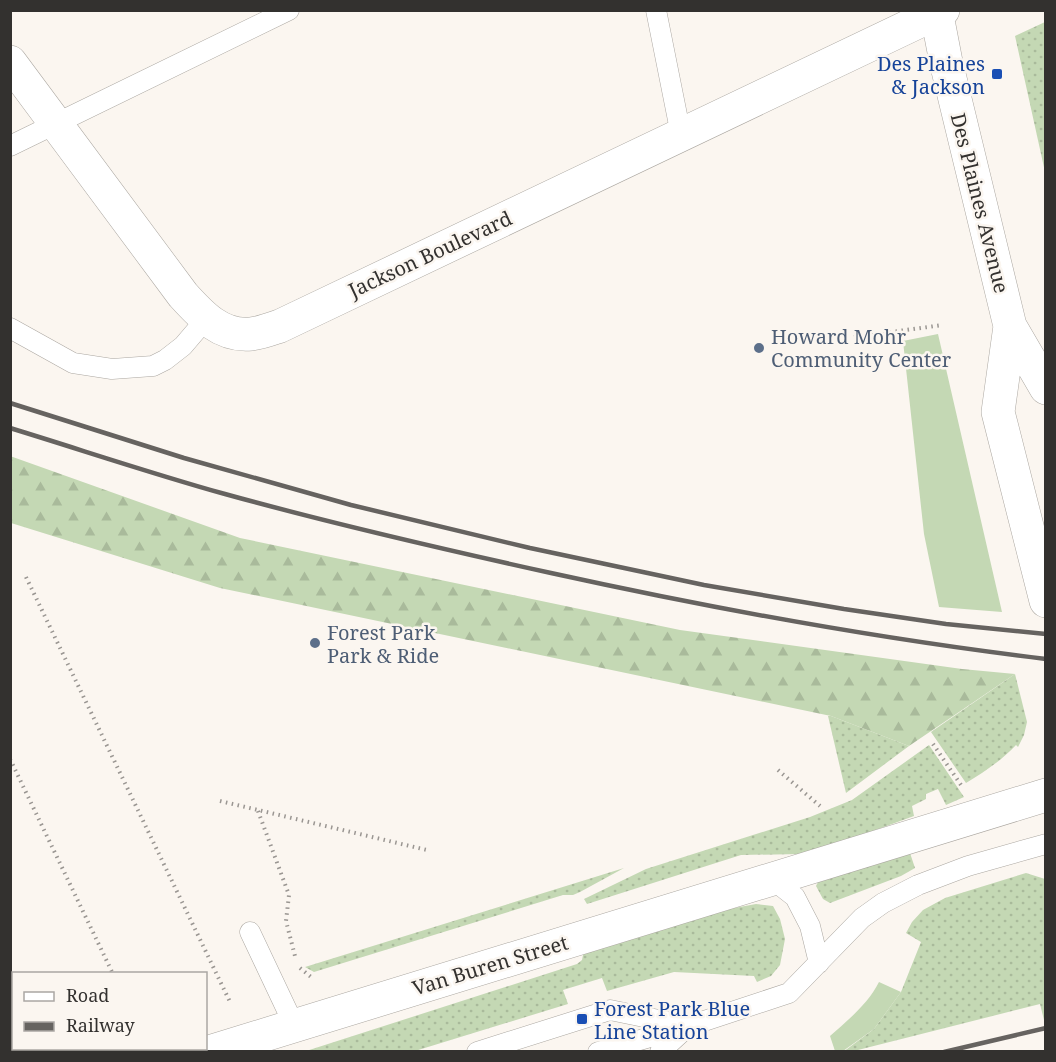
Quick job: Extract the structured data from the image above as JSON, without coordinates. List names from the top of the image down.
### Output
{
  "streets": {
    "street": ["Des Plaines Avenue", "Jackson Boulevard", "Van Buren Street"]
  },
  "crossings": [
    ["Des Plaines Avenue", "Jackson Boulevard"]
  ],
  "places": {
    "transit": ["Des Plaines & Jackson", "Forest Park Blue Line Station"],
    "other": ["Howard Mohr Community Center", "Forest Park Park & Ride"]
  },
  "legend": ["Road", "Railway"]
}
